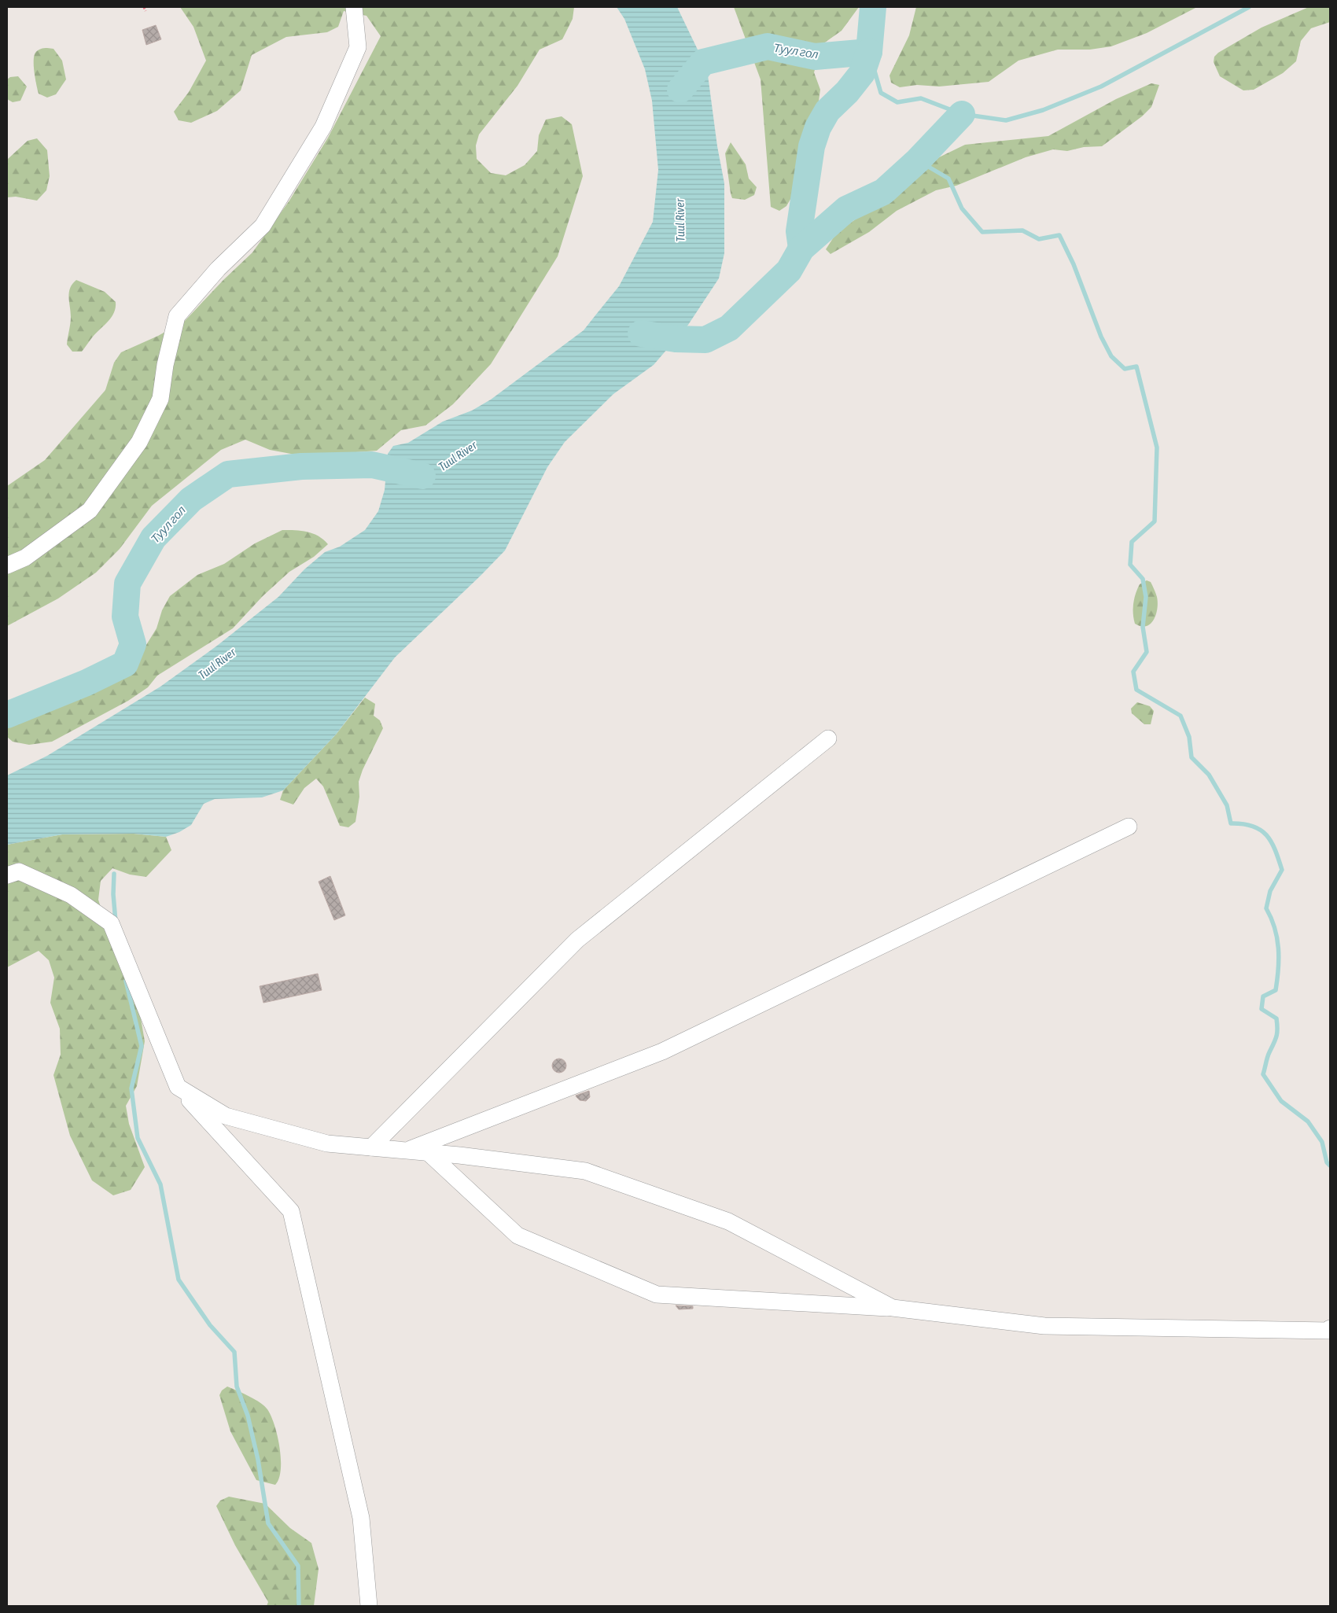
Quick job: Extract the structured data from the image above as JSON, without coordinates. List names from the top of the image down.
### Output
{
  "water": ["Туул гол", "Tuul River"]
}
